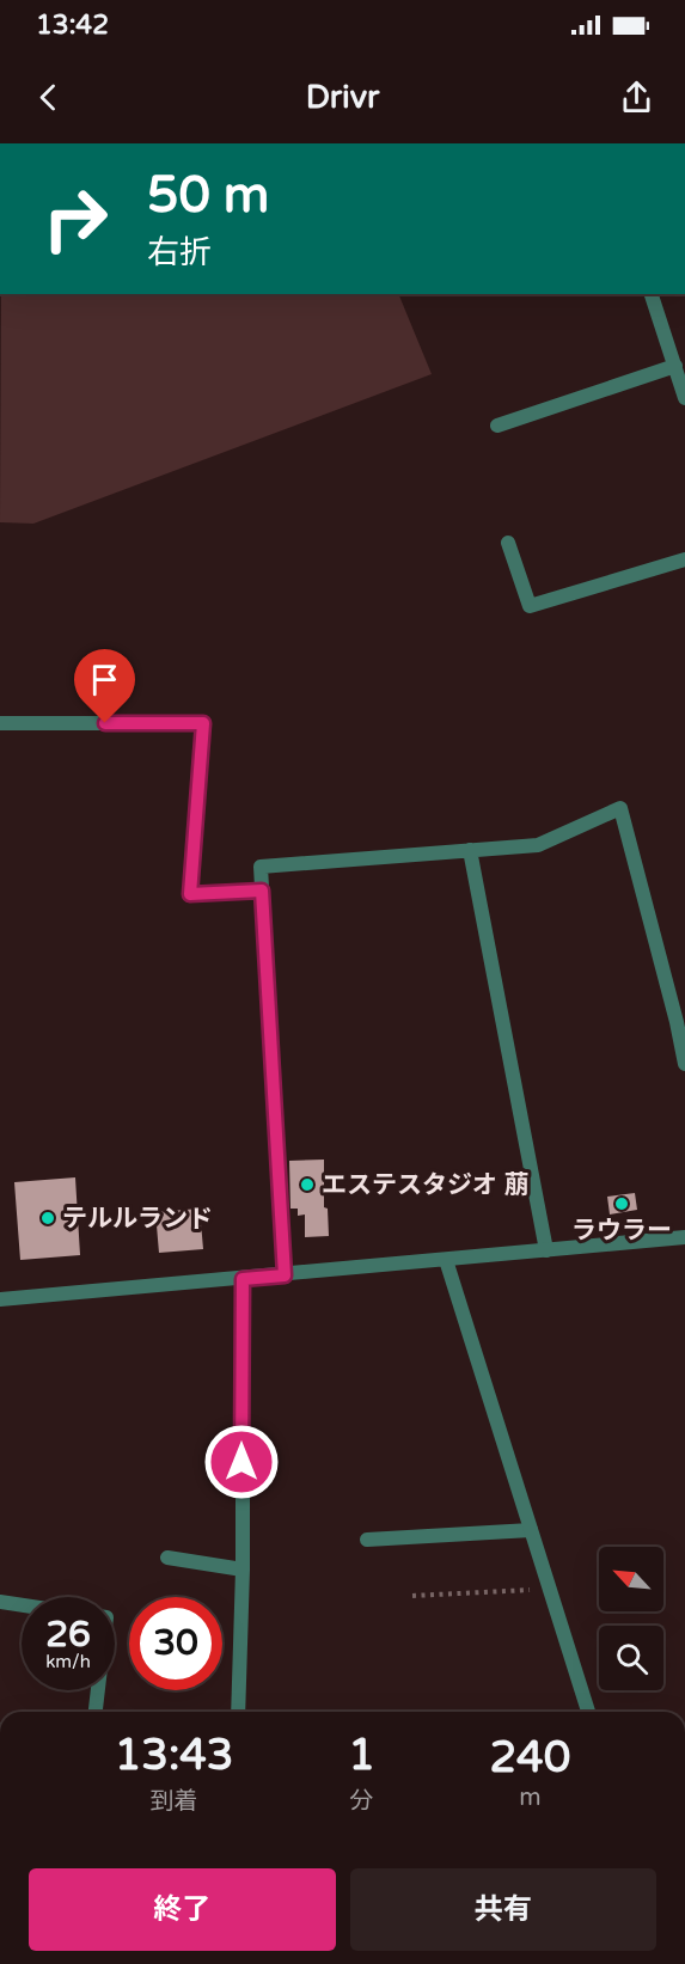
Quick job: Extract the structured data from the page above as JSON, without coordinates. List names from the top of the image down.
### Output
{
  "places": ["エステスタジオ 萠", "ラウラー", "テルルランド"],
  "north": "top left",
  "page": {
    "status": "13:42",
    "header": "Drivr",
    "turn": ["50 m", "右折"],
    "speed": "26 km/h",
    "limit": "30",
    "eta": [
      "13:43",
      "到着",
      "1",
      "分",
      "240",
      "m"
    ],
    "buttons": ["終了", "共有"]
  }
}
